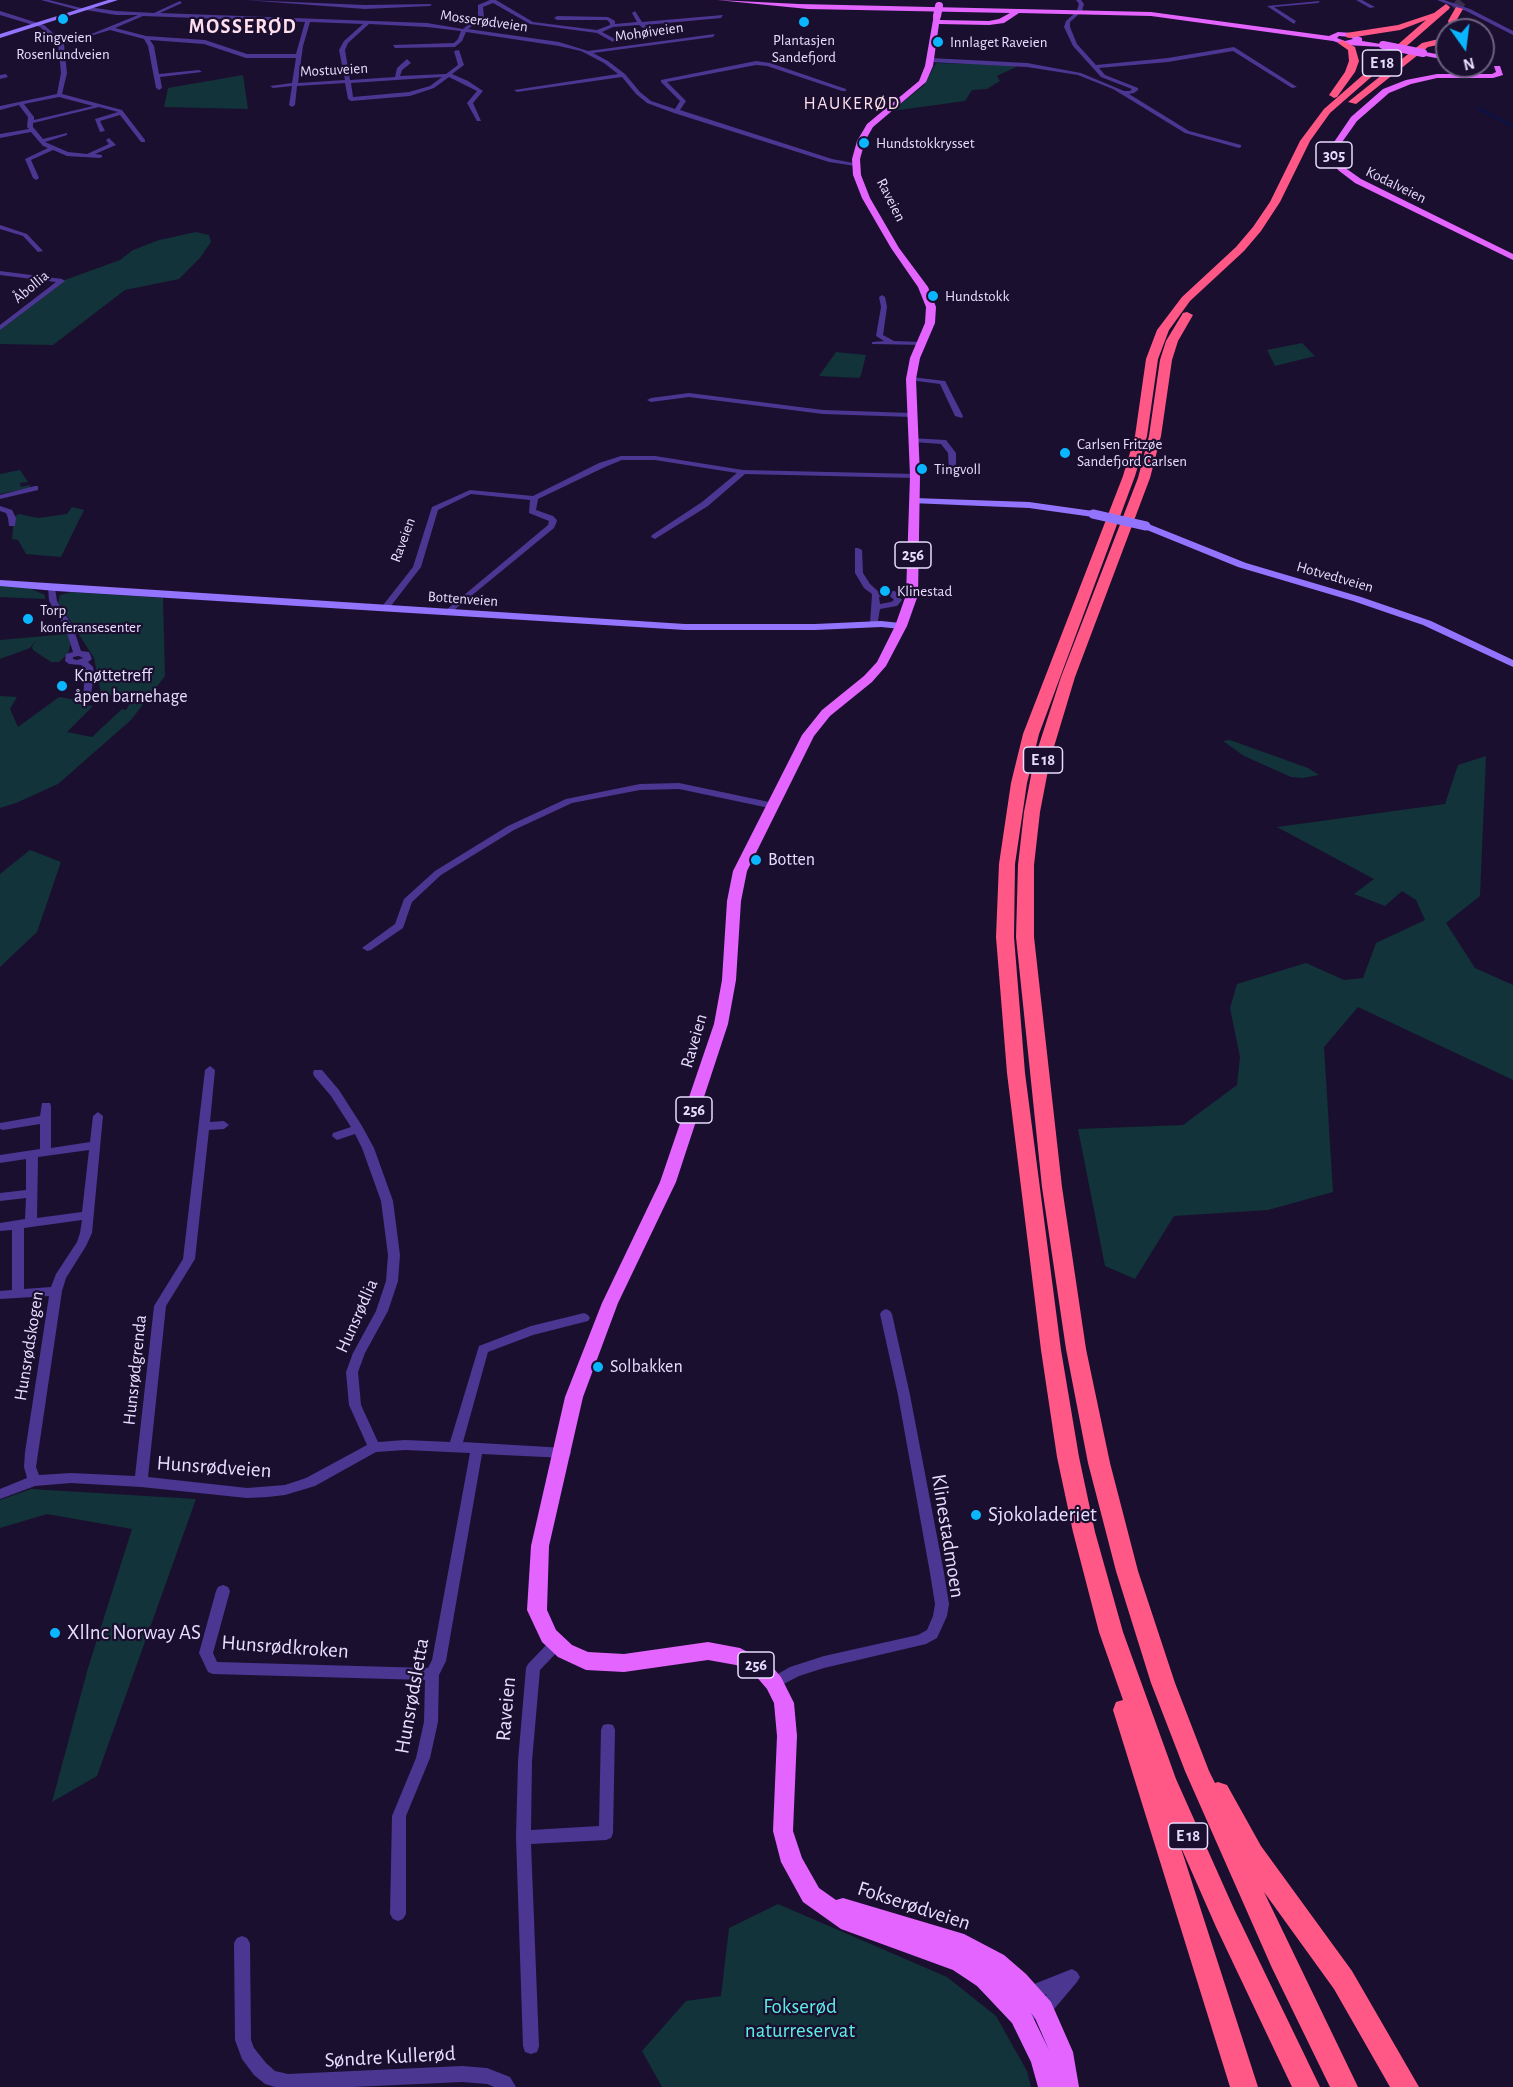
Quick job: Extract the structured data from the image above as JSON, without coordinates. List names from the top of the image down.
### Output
{
  "streets": {
    "highway": ["E 18"],
    "main road": [
      "305",
      "Kodalveien",
      "Raveien",
      "256",
      "Hotvedtveien",
      "Bottenveien",
      "Fokserødveien"
    ],
    "street": [
      "Mosserødveien",
      "Mohøiveien",
      "Mostuveien",
      "Åbollia",
      "Hunsrødlia",
      "Hunsrødskogen",
      "Hunsrødgrenda",
      "Hunsrødveien",
      "Klinestadmoen",
      "Hunsrødkroken",
      "Hunsrødsletta",
      "Søndre Kullerød"
    ]
  },
  "crossings": [
    ["Mosserødveien", "Mohøiveien"],
    ["Mosserødveien", "Raveien"],
    ["Raveien", "Hotvedtveien"],
    ["Raveien", "Bottenveien"],
    ["Raveien", "Hunsrødveien"],
    ["Raveien", "Fokserødveien"],
    ["Hunsrødlia", "Hunsrødveien"],
    ["Hunsrødskogen", "Hunsrødveien"],
    ["Hunsrødgrenda", "Hunsrødveien"],
    ["Hunsrødveien", "Hunsrødsletta"],
    ["Klinestadmoen", "Fokserødveien"],
    ["Hunsrødkroken", "Hunsrødsletta"]
  ],
  "districts": ["MOSSERØD", "HAUKERØD"],
  "parks": ["Fokserød naturreservat"],
  "places": [
    "Ringveien Rosenlundveien",
    "Plantasjen Sandefjord",
    "Innlaget Raveien",
    "Hundstokkrysset",
    "Hundstokk",
    "Carlsen Fritzøe Sandefjord Carlsen",
    "Tingvoll",
    "Klinestad",
    "Torp konferansesenter",
    "Knøttetreff åpen barnehage",
    "Botten",
    "Solbakken",
    "Sjokoladeriet",
    "Xllnc Norway AS"
  ],
  "north": "bottom"
}
